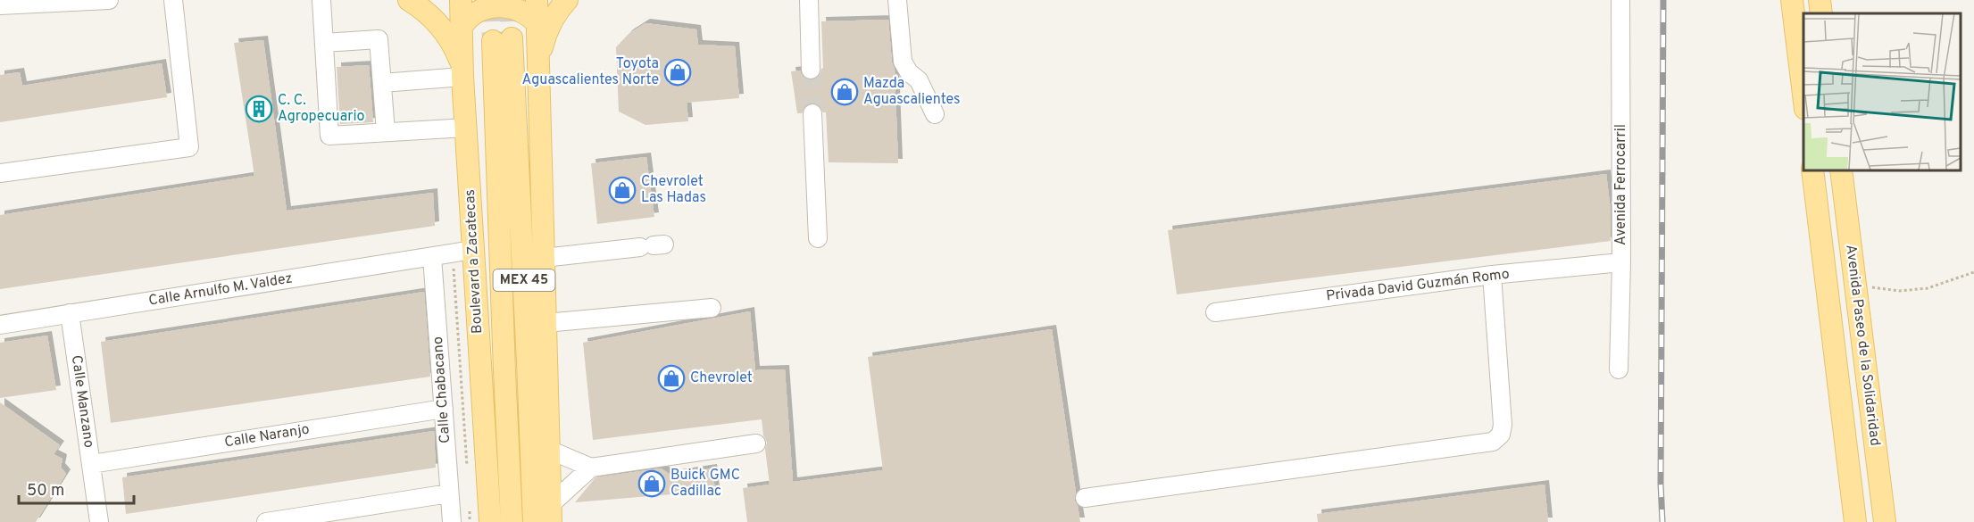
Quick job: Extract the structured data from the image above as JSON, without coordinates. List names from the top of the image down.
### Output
{
  "streets": {
    "main road": ["Boulevard a Zacatecas", "MEX 45", "Avenida Paseo de la Solidaridad"],
    "street": [
      "Avenida Ferrocarril",
      "Privada David Guzmán Romo",
      "Calle Arnulfo M. Valdez",
      "Calle Chabacano",
      "Calle Manzano",
      "Calle Naranjo"
    ]
  },
  "crossings": [
    ["Avenida Ferrocarril", "Privada David Guzmán Romo"],
    ["Boulevard a Zacatecas", "MEX 45"],
    ["Boulevard a Zacatecas", "Calle Arnulfo M. Valdez"],
    ["Boulevard a Zacatecas", "Calle Chabacano"],
    ["Calle Arnulfo M. Valdez", "Calle Chabacano"],
    ["Calle Arnulfo M. Valdez", "Calle Manzano"],
    ["Calle Chabacano", "Calle Naranjo"],
    ["Calle Manzano", "Calle Naranjo"]
  ],
  "places": {
    "shop": [
      "Toyota Aguascalientes Norte",
      "Mazda Aguascalientes",
      "Chevrolet Las Hadas",
      "Chevrolet",
      "Buick GMC Cadillac"
    ],
    "building": ["C. C. Agropecuario"]
  },
  "scale_bar": "50 m"
}
